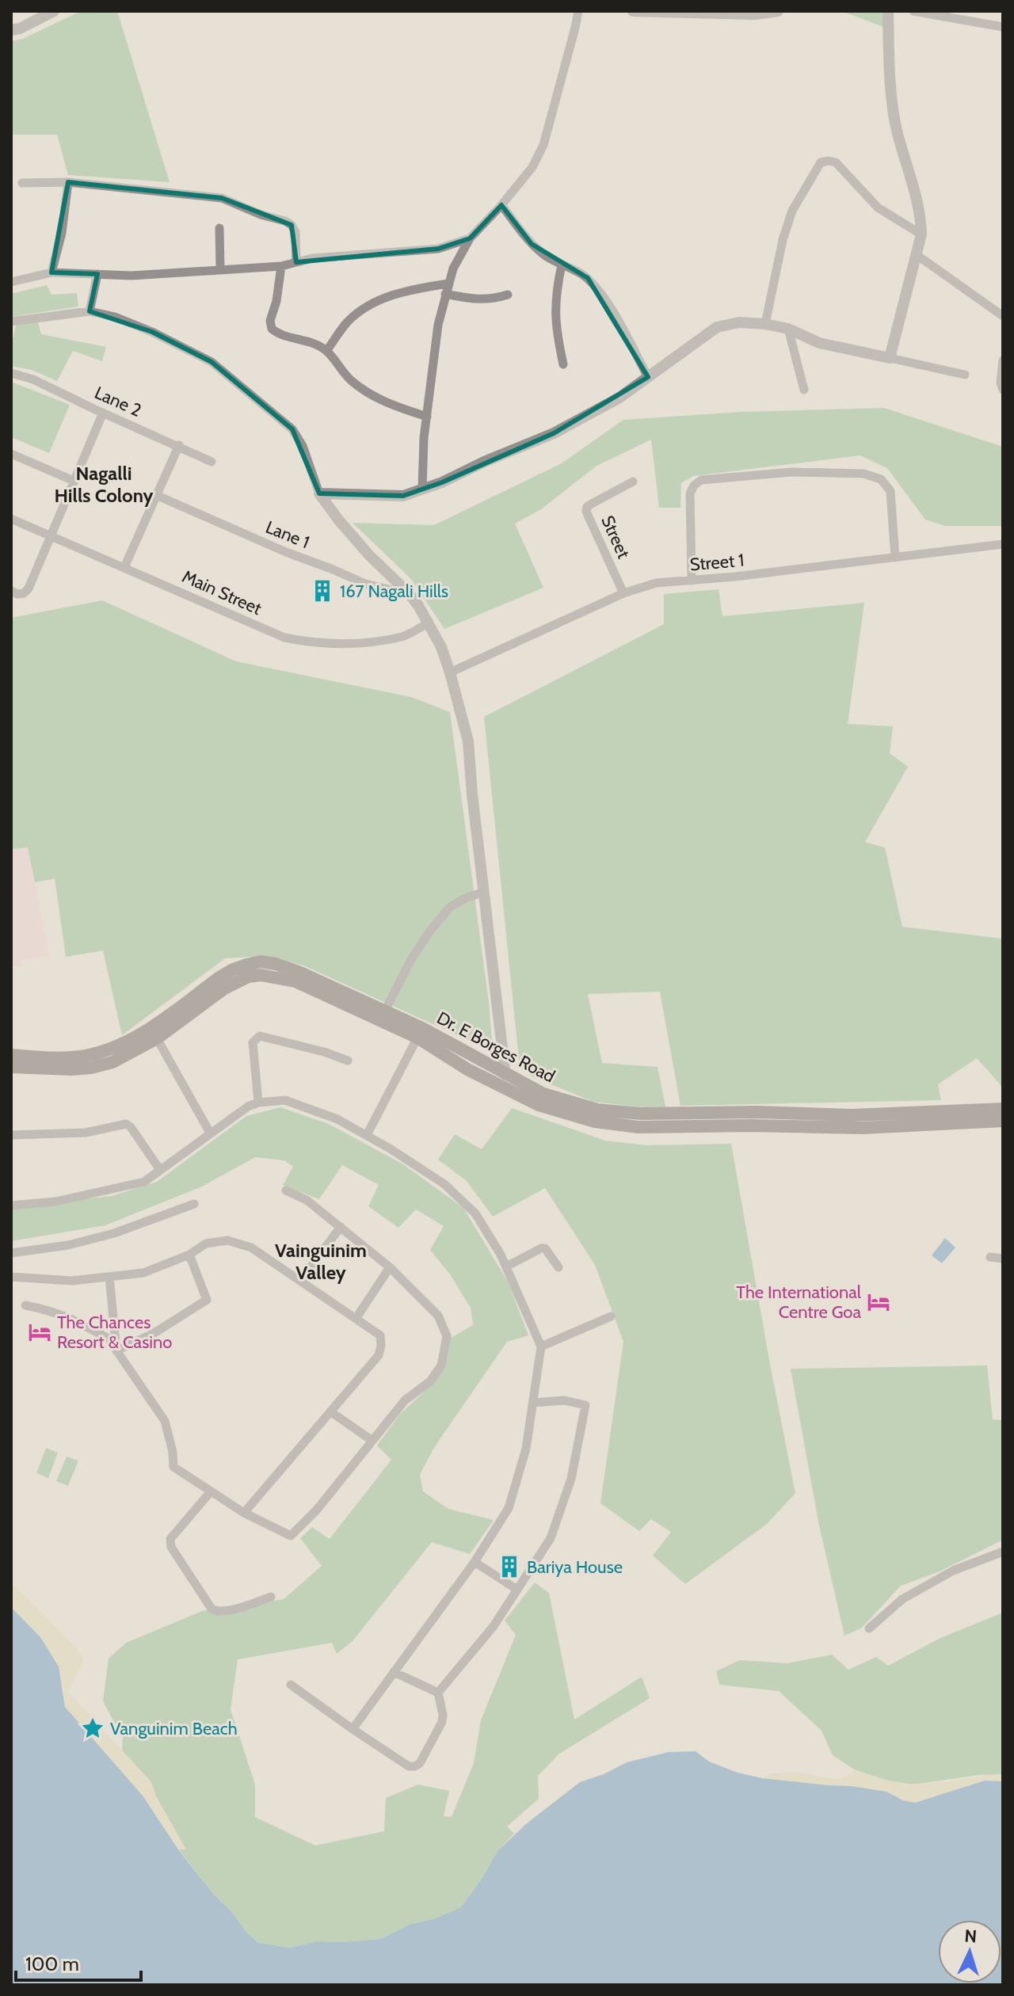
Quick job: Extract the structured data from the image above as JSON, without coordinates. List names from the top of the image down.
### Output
{
  "streets": {
    "main road": ["Dr. E Borges Road"],
    "street": [
      "Lane 2",
      "Lane 1",
      "Street",
      "Street 1",
      "Main Street"
    ]
  },
  "crossings": [
    ["Street", "Street 1"]
  ],
  "districts": ["Nagalli Hills Colony", "Vainguinim Valley"],
  "places": {
    "building": ["167 Nagali Hills", "Bariya House"],
    "hotel": ["The International Centre Goa", "The Chances Resort & Casino"],
    "place": ["Vanguinim Beach"]
  },
  "scale_bar": "100 m",
  "north": "top"
}
